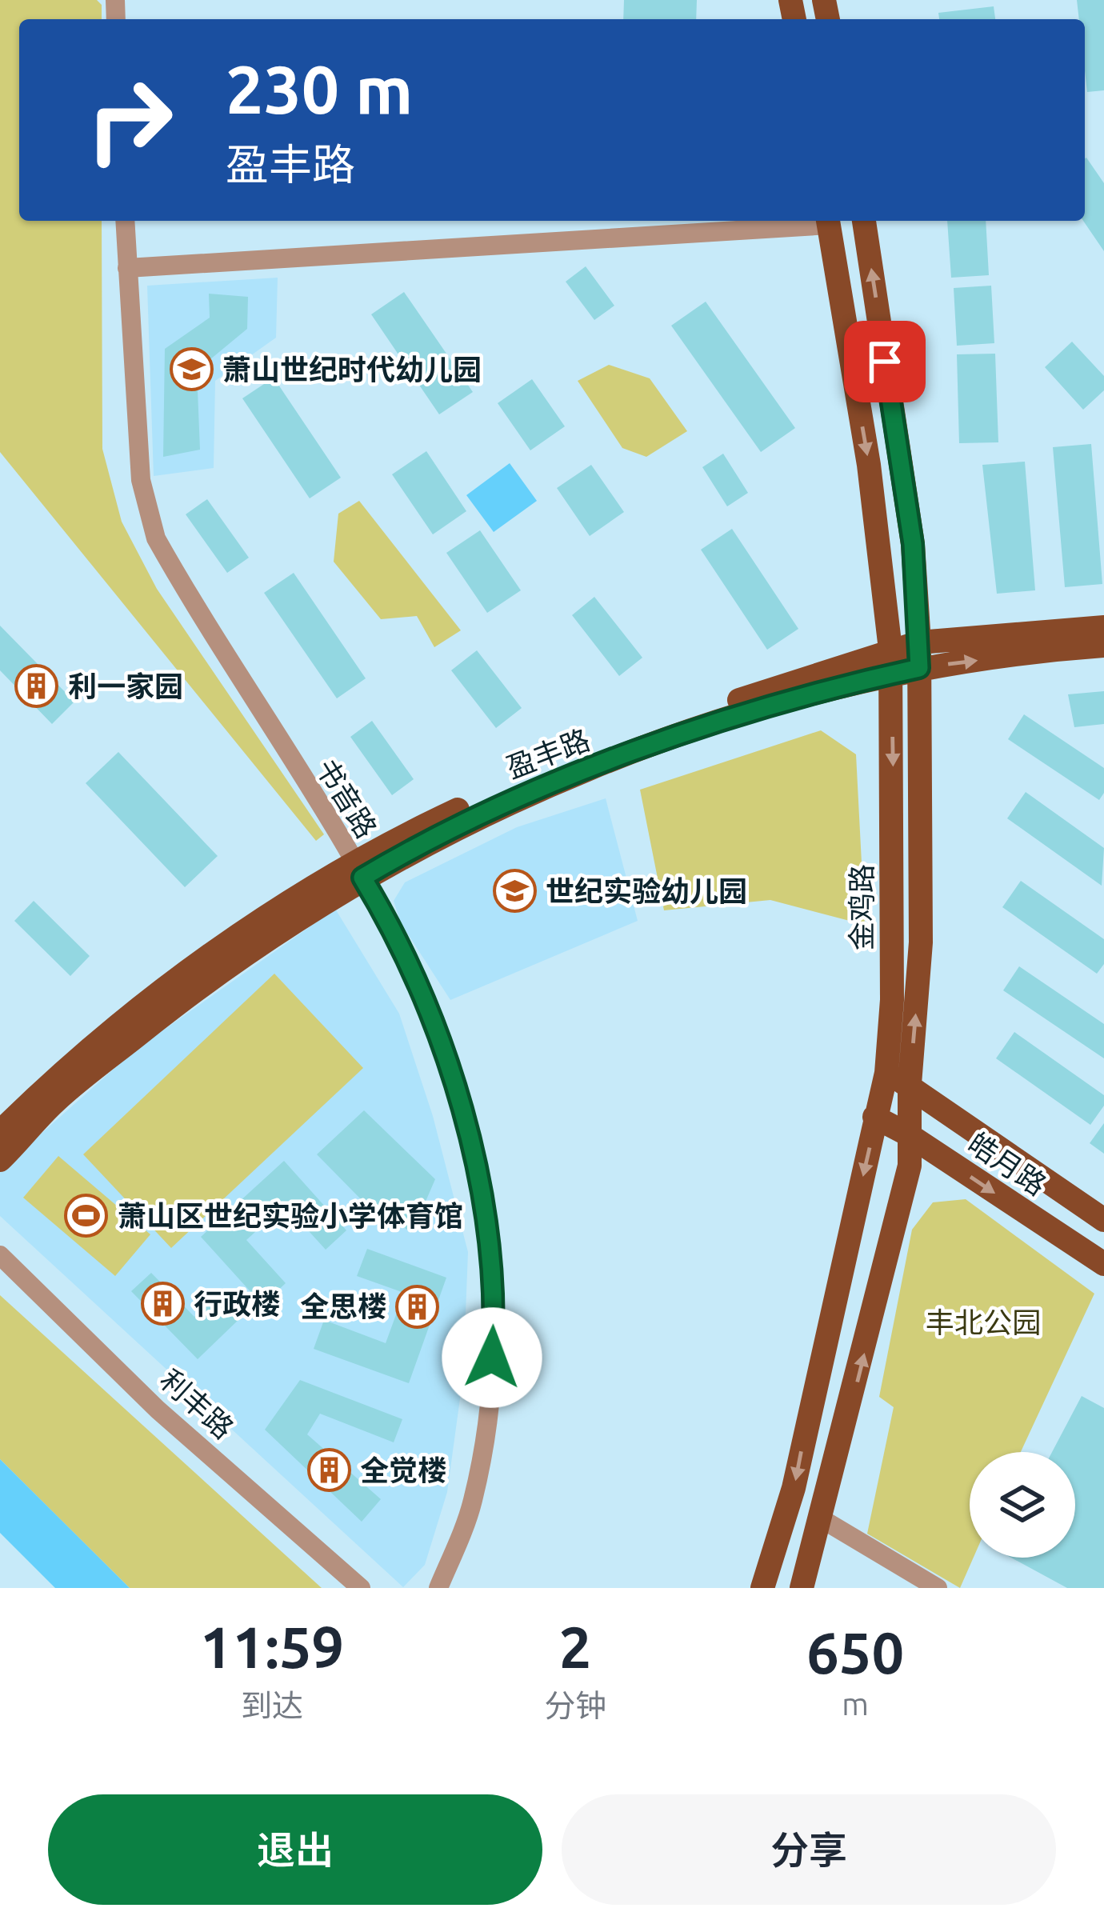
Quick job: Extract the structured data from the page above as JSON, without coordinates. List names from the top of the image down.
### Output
{
  "streets": {
    "main road": ["盈丰路", "金鸡路", "皓月路"],
    "street": ["书音路", "利丰路"]
  },
  "crossings": [
    ["盈丰路", "书音路"],
    ["盈丰路", "金鸡路"],
    ["金鸡路", "皓月路"]
  ],
  "parks": ["丰北公园"],
  "places": {
    "school or university": ["萧山世纪时代幼儿园", "世纪实验幼儿园"],
    "building": [
      "利一家园",
      "行政楼",
      "全思楼",
      "全觉楼"
    ],
    "sports": ["萧山区世纪实验小学体育馆"]
  },
  "page": {
    "turn": ["230 m", "盈丰路"],
    "eta": [
      "11:59",
      "到达",
      "2",
      "分钟",
      "650",
      "m"
    ],
    "buttons": ["退出", "分享"]
  }
}
